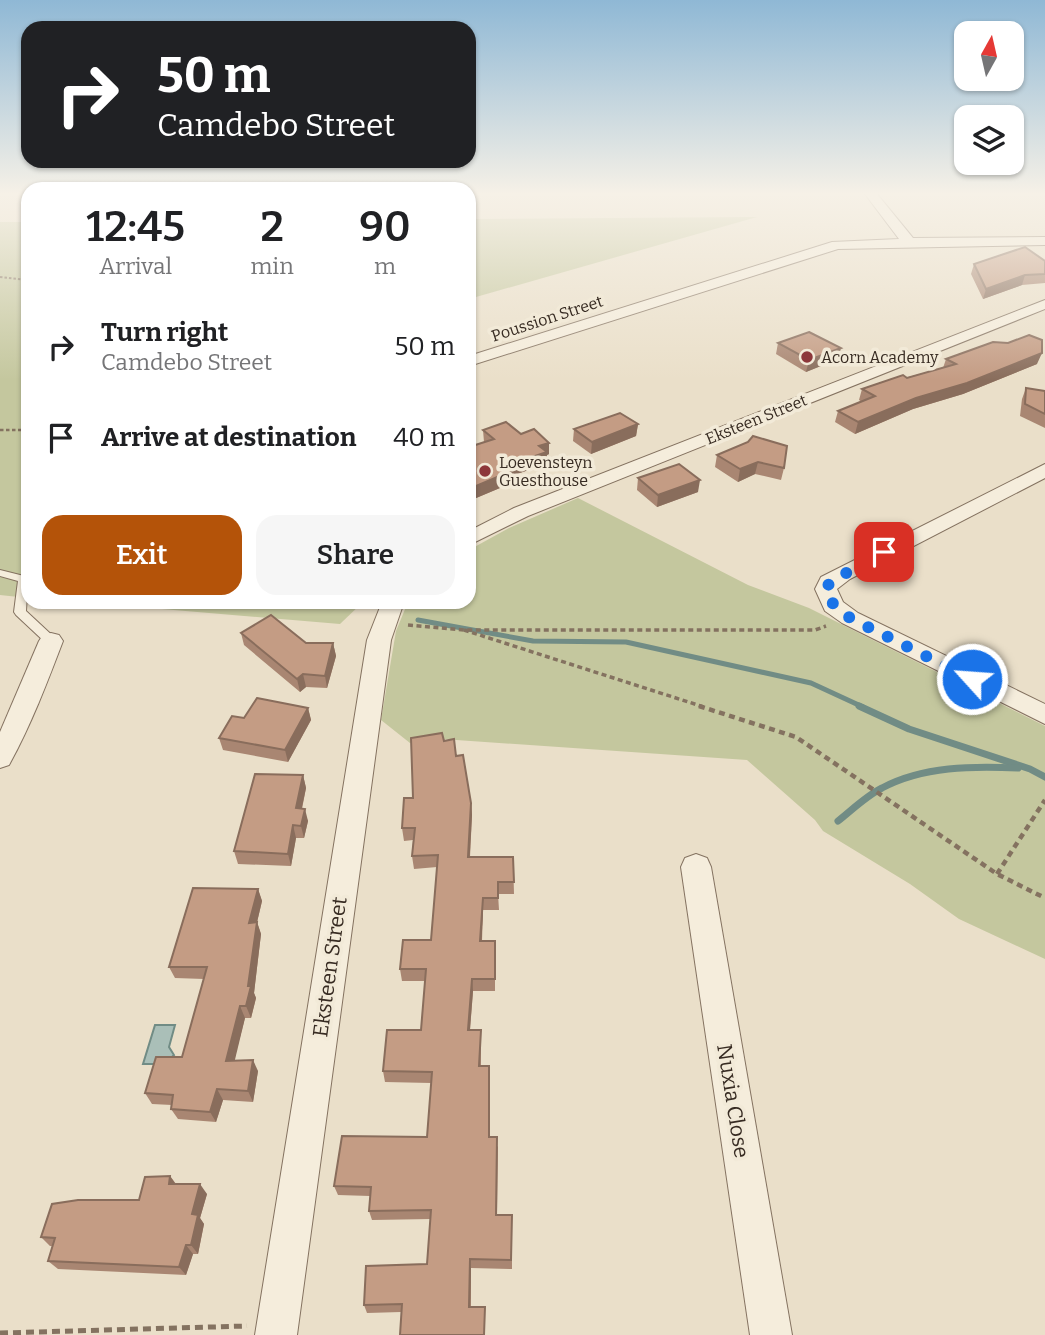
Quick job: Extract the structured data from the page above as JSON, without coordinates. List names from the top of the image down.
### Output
{
  "streets": {
    "street": ["Poussion Street", "Eksteen Street", "Nuxia Close"]
  },
  "places": ["Acorn Academy", "Loevensteyn Guesthouse"],
  "north": "top",
  "page": {
    "turn": ["50 m", "Camdebo Street"],
    "eta": [
      "12:45",
      "Arrival",
      "2",
      "min",
      "90",
      "m"
    ],
    "list": [
      {
        "name": "Turn right",
        "note": "Camdebo Street",
        "value": "50 m"
      },
      {
        "name": "Arrive at destination",
        "value": "40 m"
      }
    ],
    "buttons": ["Exit", "Share"]
  }
}
